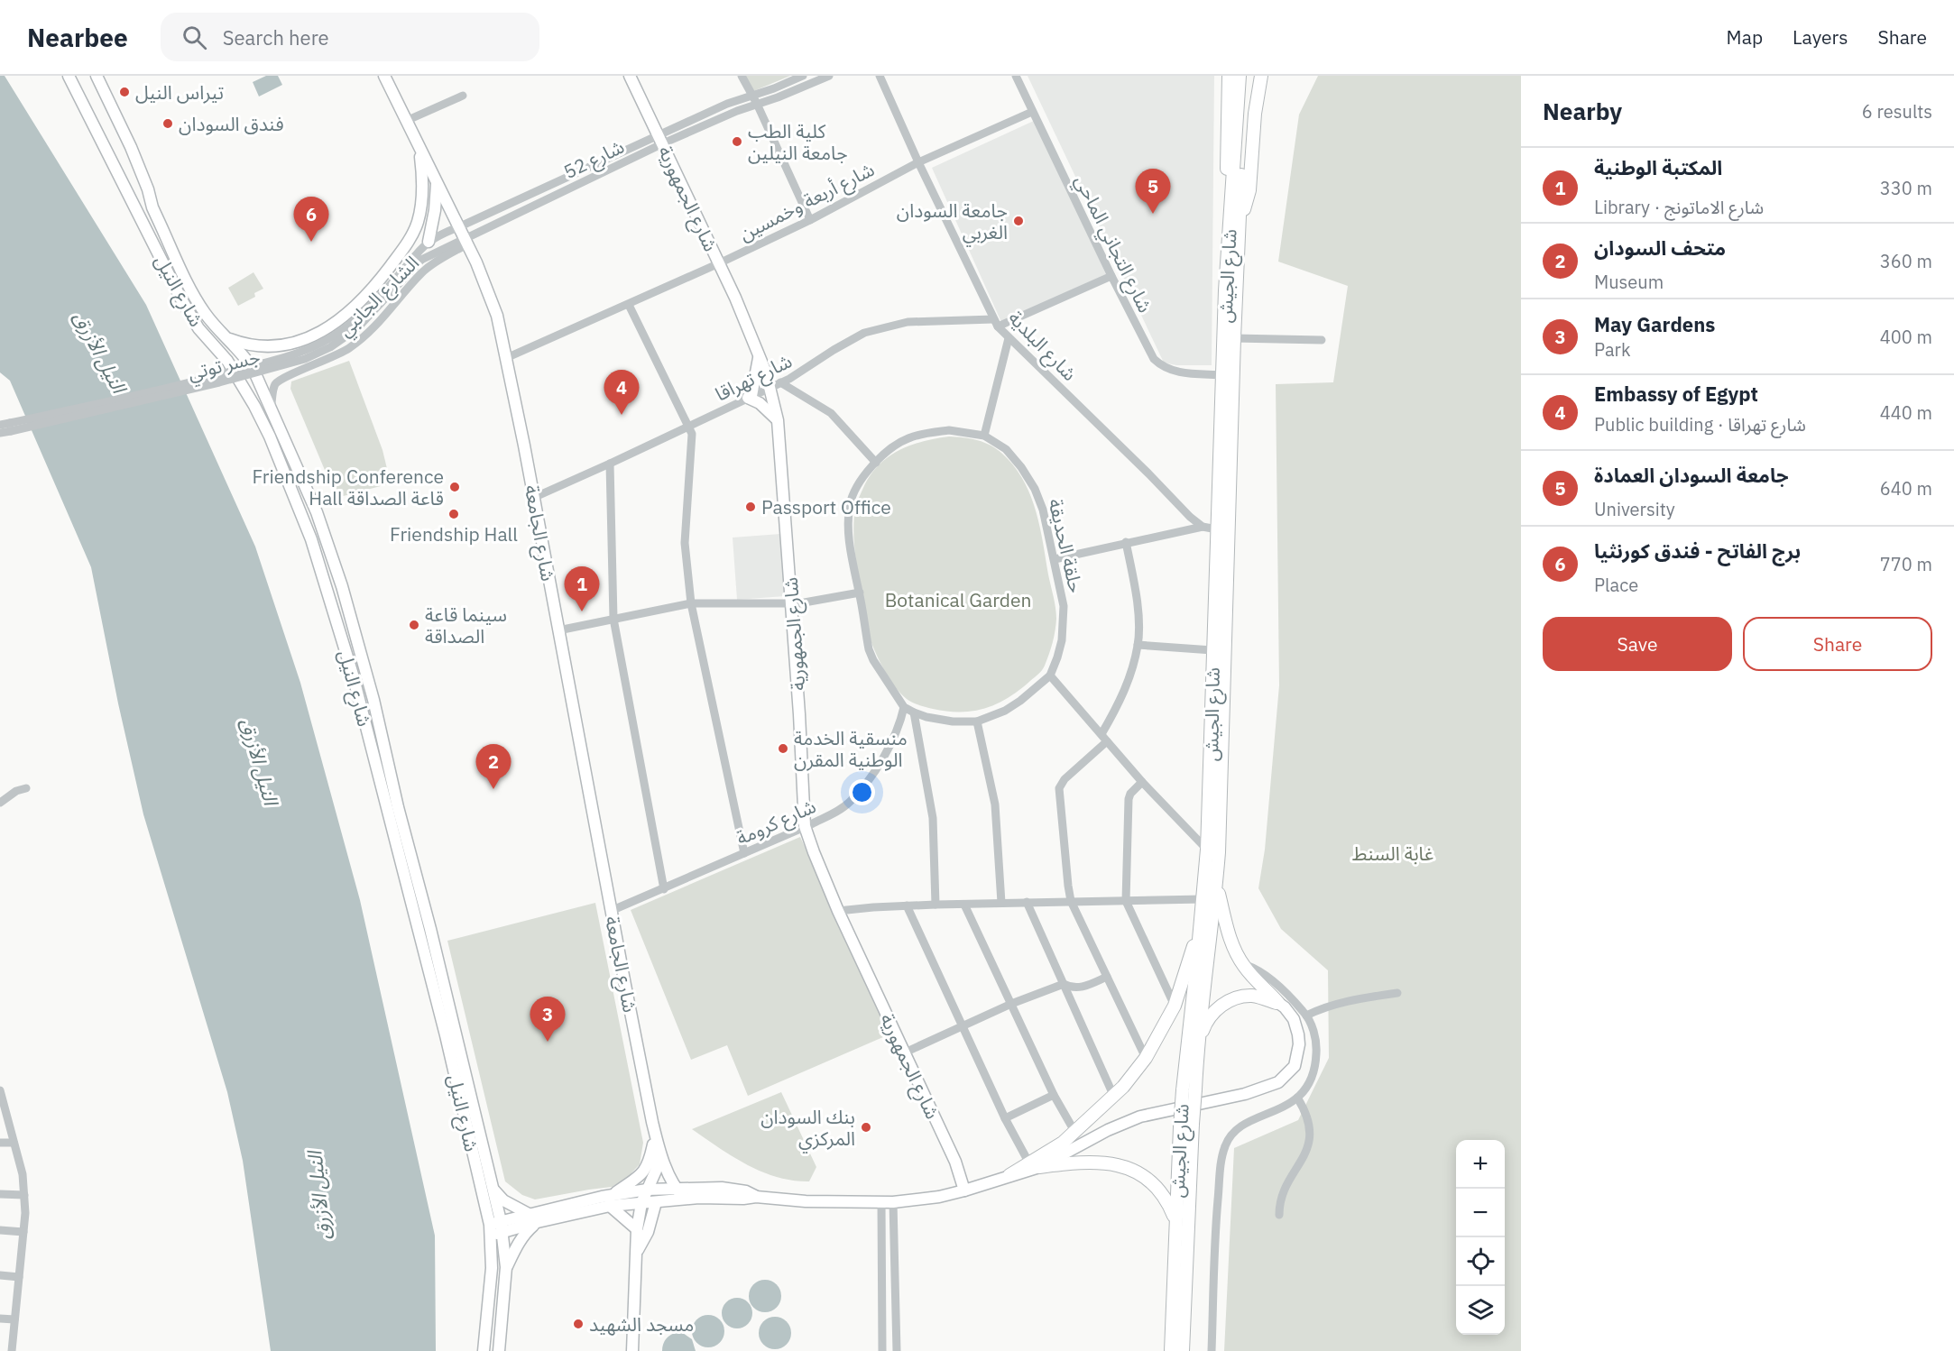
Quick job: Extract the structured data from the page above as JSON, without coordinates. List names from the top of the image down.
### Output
{
  "streets": {
    "highway": ["شارع الجيش"],
    "main road": ["شارع الجمهورية", "شارع النيل", "شارع الجامعة"],
    "street": [
      "شارع 52",
      "شارع أربعة وخمسين",
      "شارع التجاني الماحي",
      "الشارع الجانبي",
      "شارع البلدية",
      "جسر توتي",
      "شارع تهراقا",
      "حلقة الحديقة",
      "شارع كرومة"
    ]
  },
  "crossings": [
    ["شارع 52", "شارع الجمهورية"],
    ["شارع 52", "الشارع الجانبي"],
    ["شارع 52", "شارع الجامعة"],
    ["شارع الجمهورية", "شارع أربعة وخمسين"],
    ["شارع الجمهورية", "شارع تهراقا"],
    ["شارع الجمهورية", "شارع كرومة"],
    ["شارع أربعة وخمسين", "شارع التجاني الماحي"],
    ["شارع أربعة وخمسين", "شارع البلدية"],
    ["شارع أربعة وخمسين", "شارع الجامعة"],
    ["شارع التجاني الماحي", "شارع الجيش"],
    ["شارع التجاني الماحي", "شارع تهراقا"],
    ["شارع النيل", "الشارع الجانبي"],
    ["الشارع الجانبي", "شارع الجامعة"],
    ["شارع البلدية", "شارع تهراقا"],
    ["شارع تهراقا", "شارع الجامعة"],
    ["شارع الجامعة", "شارع كرومة"],
    ["حلقة الحديقة", "شارع كرومة"]
  ],
  "water": ["النيل الأزرق"],
  "parks": ["Botanical Garden", "غابة السنط"],
  "places": [
    "تيراس النيل",
    "فندق السودان",
    "كلية الطب جامعة النيلين",
    "جامعة السودان الغربي",
    "Friendship Conference Hall قاعة الصداقة",
    "Passport Office",
    "Friendship Hall",
    "سينما قاعة الصداقة",
    "منسقية الخدمة الوطنية المقرن",
    "بنك السودان المركزي",
    "مسجد الشهيد"
  ],
  "page": {
    "header": "Nearbee",
    "search": "Search here",
    "nav": ["Map", "Layers", "Share"],
    "heading": ["Nearby", "6 results"],
    "list": [
      {
        "mark": "1",
        "name": "المكتبة الوطنية",
        "note": "Library · شارع الاماتونج",
        "value": "330 m"
      },
      {
        "mark": "2",
        "name": "متحف السودان",
        "note": "Museum",
        "value": "360 m"
      },
      {
        "mark": "3",
        "name": "May Gardens",
        "note": "Park",
        "value": "400 m"
      },
      {
        "mark": "4",
        "name": "Embassy of Egypt",
        "note": "Public building · شارع تهراقا",
        "value": "440 m"
      },
      {
        "mark": "5",
        "name": "جامعة السودان العمادة",
        "note": "University",
        "value": "640 m"
      },
      {
        "mark": "6",
        "name": "برج الفاتح - فندق كورنثيا",
        "note": "Place",
        "value": "770 m"
      }
    ],
    "pins": [
      "5",
      "6",
      "4",
      "1",
      "2",
      "3"
    ],
    "buttons": ["Save", "Share"],
    "map_buttons": ["+", "−"]
  }
}
